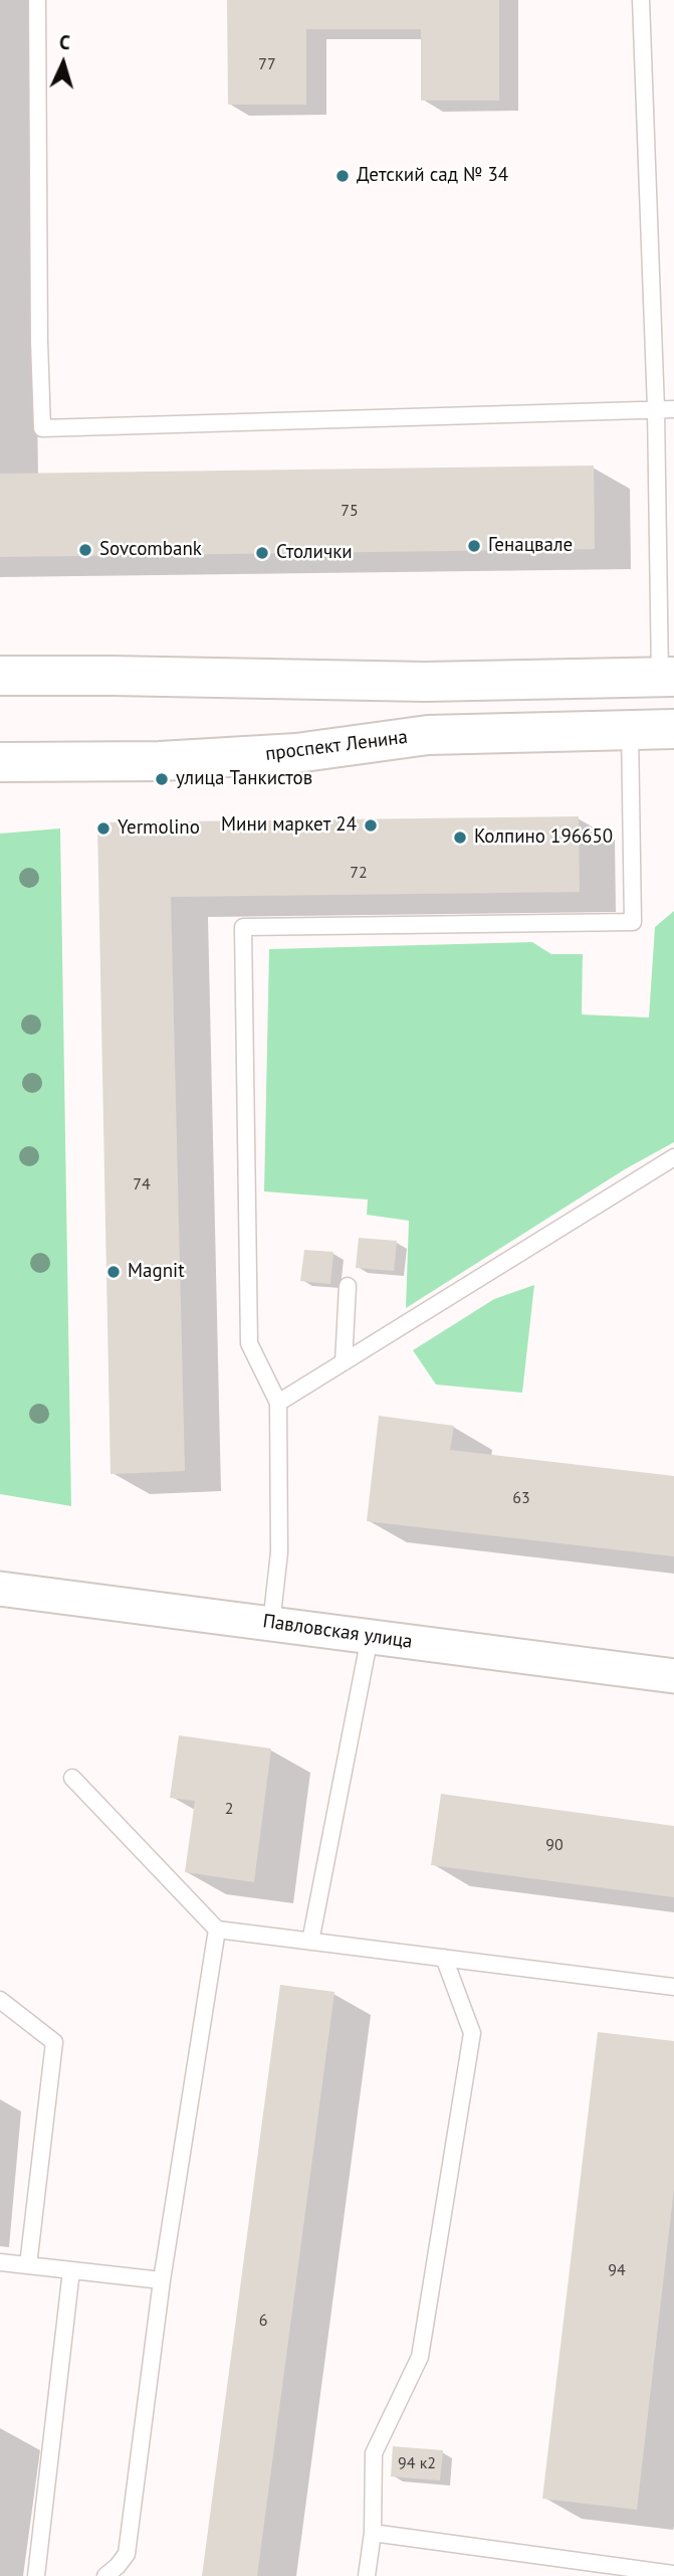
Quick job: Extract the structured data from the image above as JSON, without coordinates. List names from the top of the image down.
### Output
{
  "streets": {
    "main road": ["проспект Ленина"],
    "street": ["Павловская улица"]
  },
  "places": [
    "Детский сад № 34",
    "Генацвале",
    "Sovcombank",
    "Столички",
    "улица Танкистов",
    "Мини маркет 24",
    "Yermolino",
    "Колпино 196650",
    "Magnit"
  ],
  "house_numbers": [
    "77",
    "75",
    "72",
    "74",
    "63",
    "2",
    "90",
    "94",
    "6",
    "94 к2"
  ],
  "north": "top"
}
